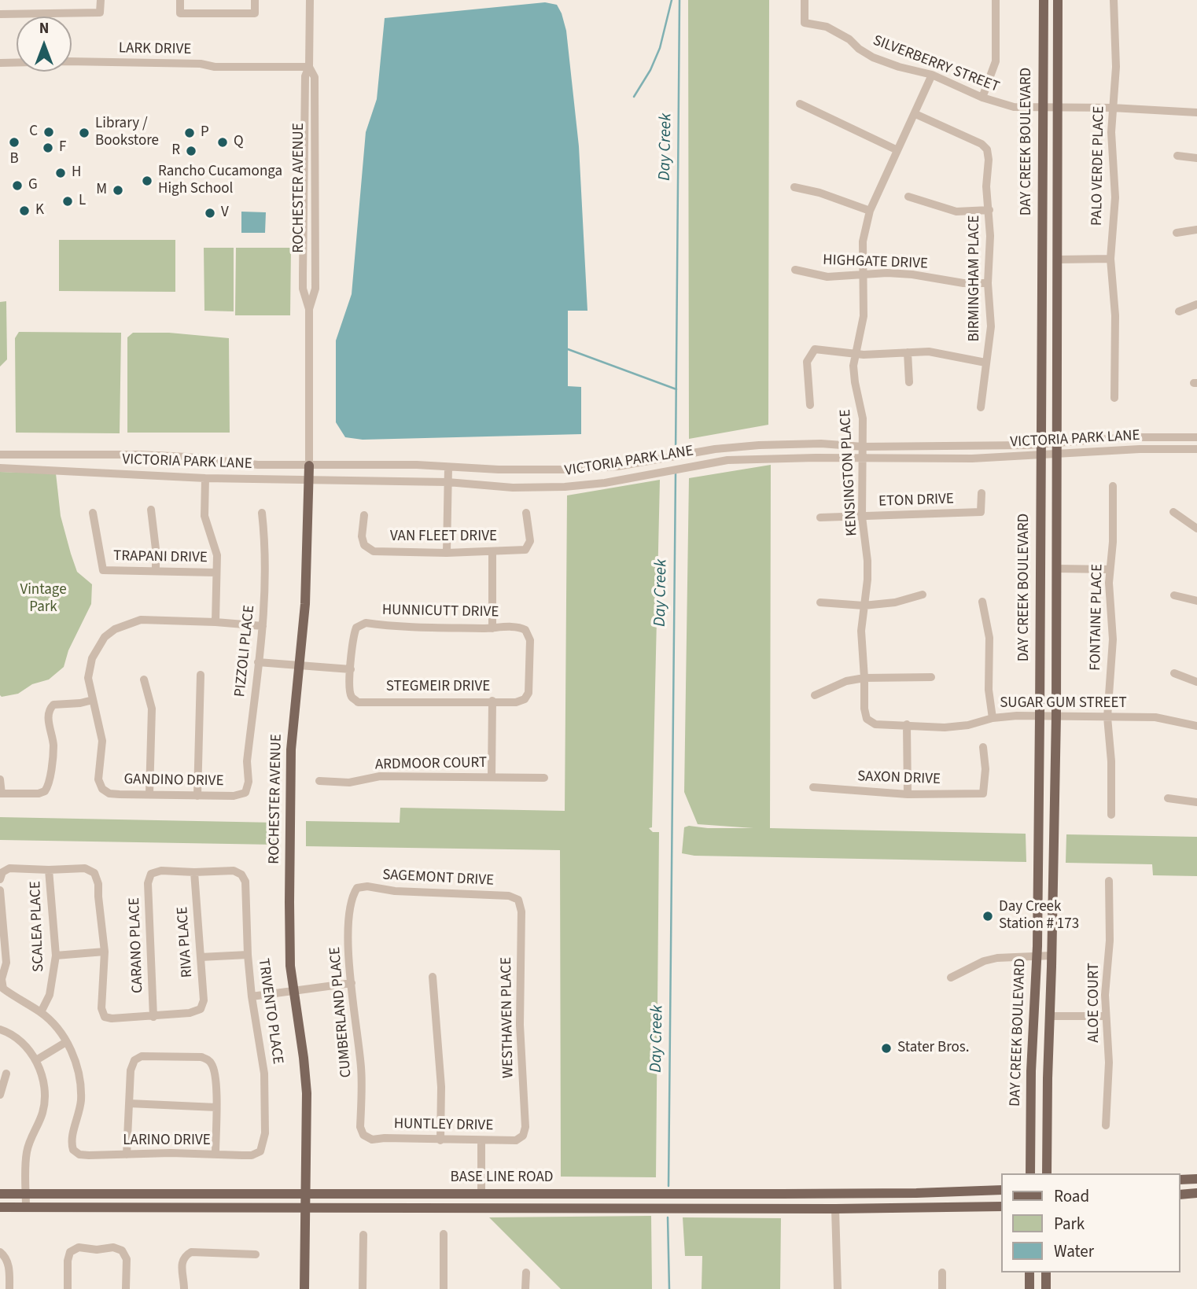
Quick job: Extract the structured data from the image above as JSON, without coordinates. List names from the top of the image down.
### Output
{
  "streets": {
    "main road": ["DAY CREEK BOULEVARD", "ROCHESTER AVENUE", "BASE LINE ROAD"],
    "street": [
      "LARK DRIVE",
      "SILVERBERRY STREET",
      "PALO VERDE PLACE",
      "HIGHGATE DRIVE",
      "BIRMINGHAM PLACE",
      "VICTORIA PARK LANE",
      "KENSINGTON PLACE",
      "ETON DRIVE",
      "VAN FLEET DRIVE",
      "TRAPANI DRIVE",
      "HUNNICUTT DRIVE",
      "FONTAINE PLACE",
      "PIZZOLI PLACE",
      "STEGMEIR DRIVE",
      "SUGAR GUM STREET",
      "ARDMOOR COURT",
      "SAXON DRIVE",
      "GANDINO DRIVE",
      "SAGEMONT DRIVE",
      "SCALEA PLACE",
      "RIVA PLACE",
      "CARANO PLACE",
      "ALOE COURT",
      "TRIVENTO PLACE",
      "CUMBERLAND PLACE",
      "WESTHAVEN PLACE",
      "HUNTLEY DRIVE",
      "LARINO DRIVE"
    ]
  },
  "crossings": [
    ["LARK DRIVE", "ROCHESTER AVENUE"],
    ["SILVERBERRY STREET", "DAY CREEK BOULEVARD"],
    ["SILVERBERRY STREET", "PALO VERDE PLACE"],
    ["SILVERBERRY STREET", "KENSINGTON PLACE"],
    ["DAY CREEK BOULEVARD", "VICTORIA PARK LANE"],
    ["DAY CREEK BOULEVARD", "SUGAR GUM STREET"],
    ["ROCHESTER AVENUE", "VICTORIA PARK LANE"],
    ["ROCHESTER AVENUE", "BASE LINE ROAD"],
    ["HIGHGATE DRIVE", "BIRMINGHAM PLACE"],
    ["HIGHGATE DRIVE", "KENSINGTON PLACE"],
    ["BIRMINGHAM PLACE", "KENSINGTON PLACE"],
    ["VICTORIA PARK LANE", "KENSINGTON PLACE"],
    ["KENSINGTON PLACE", "ETON DRIVE"],
    ["KENSINGTON PLACE", "SUGAR GUM STREET"],
    ["HUNNICUTT DRIVE", "STEGMEIR DRIVE"],
    ["FONTAINE PLACE", "SUGAR GUM STREET"],
    ["PIZZOLI PLACE", "GANDINO DRIVE"],
    ["SAGEMONT DRIVE", "CUMBERLAND PLACE"],
    ["SAGEMONT DRIVE", "WESTHAVEN PLACE"],
    ["RIVA PLACE", "CARANO PLACE"],
    ["RIVA PLACE", "TRIVENTO PLACE"],
    ["CARANO PLACE", "TRIVENTO PLACE"],
    ["TRIVENTO PLACE", "LARINO DRIVE"],
    ["CUMBERLAND PLACE", "HUNTLEY DRIVE"],
    ["WESTHAVEN PLACE", "HUNTLEY DRIVE"]
  ],
  "water": ["Day Creek"],
  "parks": ["Vintage Park"],
  "places": [
    "C",
    "Library / Bookstore",
    "P",
    "B",
    "Q",
    "F",
    "R",
    "H",
    "Rancho Cucamonga High School",
    "G",
    "M",
    "L",
    "K",
    "V",
    "Day Creek Station # 173",
    "Stater Bros."
  ],
  "legend": ["Road", "Park", "Water"],
  "north": "top"
}
